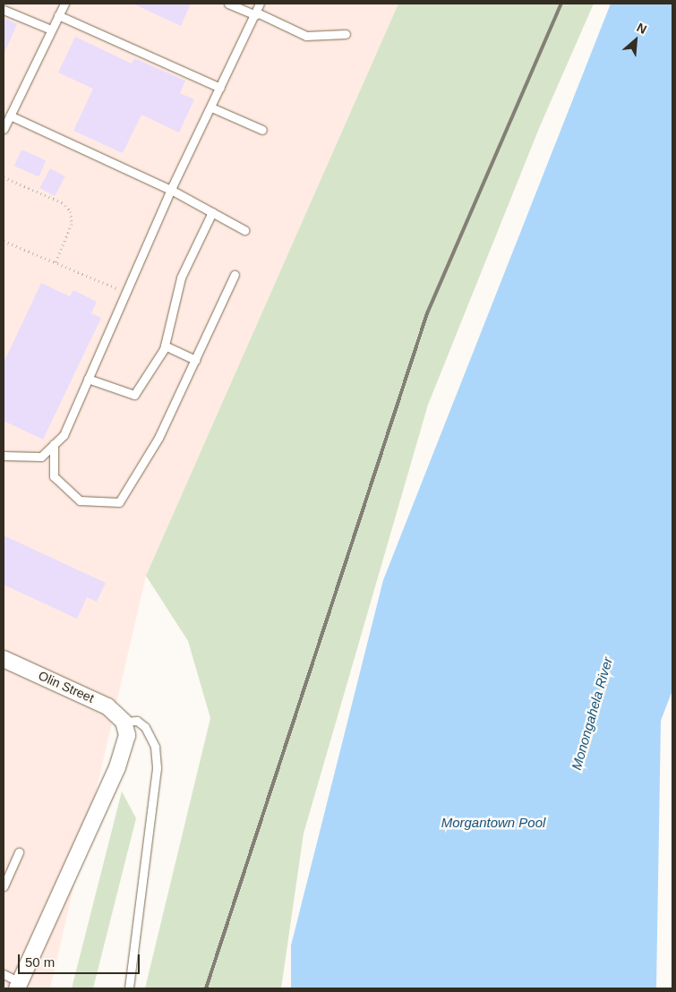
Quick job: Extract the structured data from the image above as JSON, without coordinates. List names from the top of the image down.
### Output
{
  "streets": {
    "street": ["Olin Street"]
  },
  "water": ["Monongahela River", "Morgantown Pool"],
  "scale_bar": "50 m",
  "north": "top right"
}
